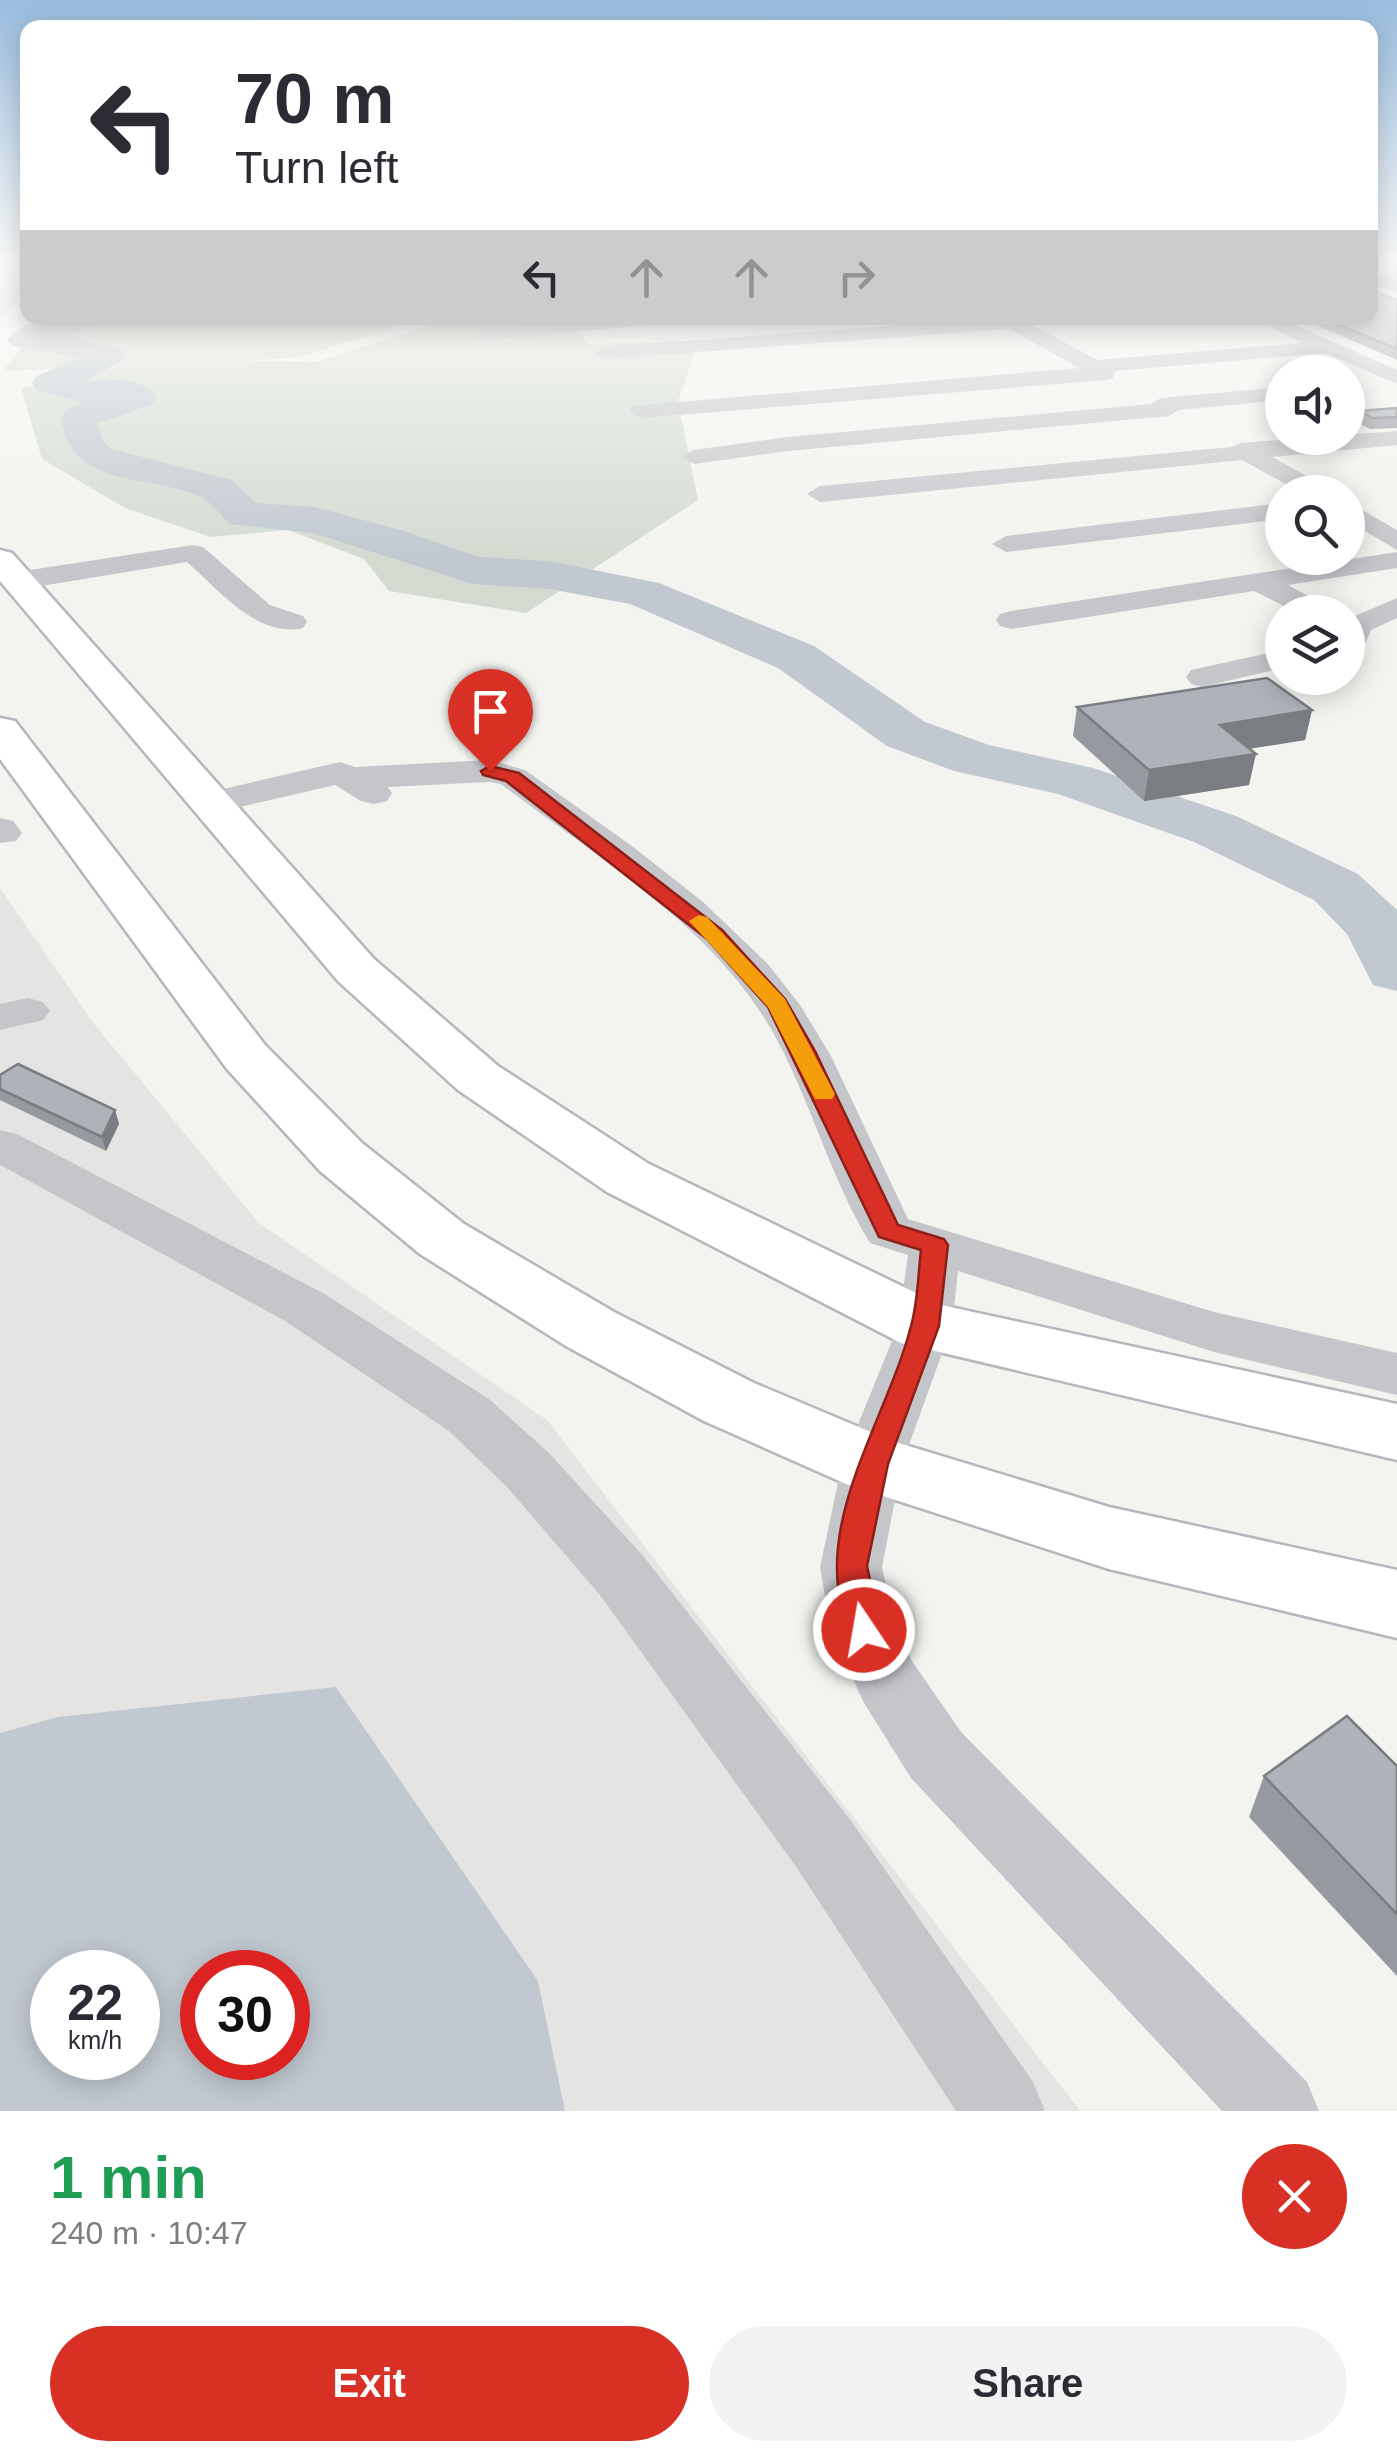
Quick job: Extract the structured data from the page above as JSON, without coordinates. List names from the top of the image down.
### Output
{
  "page": {
    "turn": ["70 m", "Turn left"],
    "speed": "22 km/h",
    "limit": "30",
    "heading": ["1 min", "240 m · 10:47"],
    "buttons": ["Exit", "Share"]
  }
}
